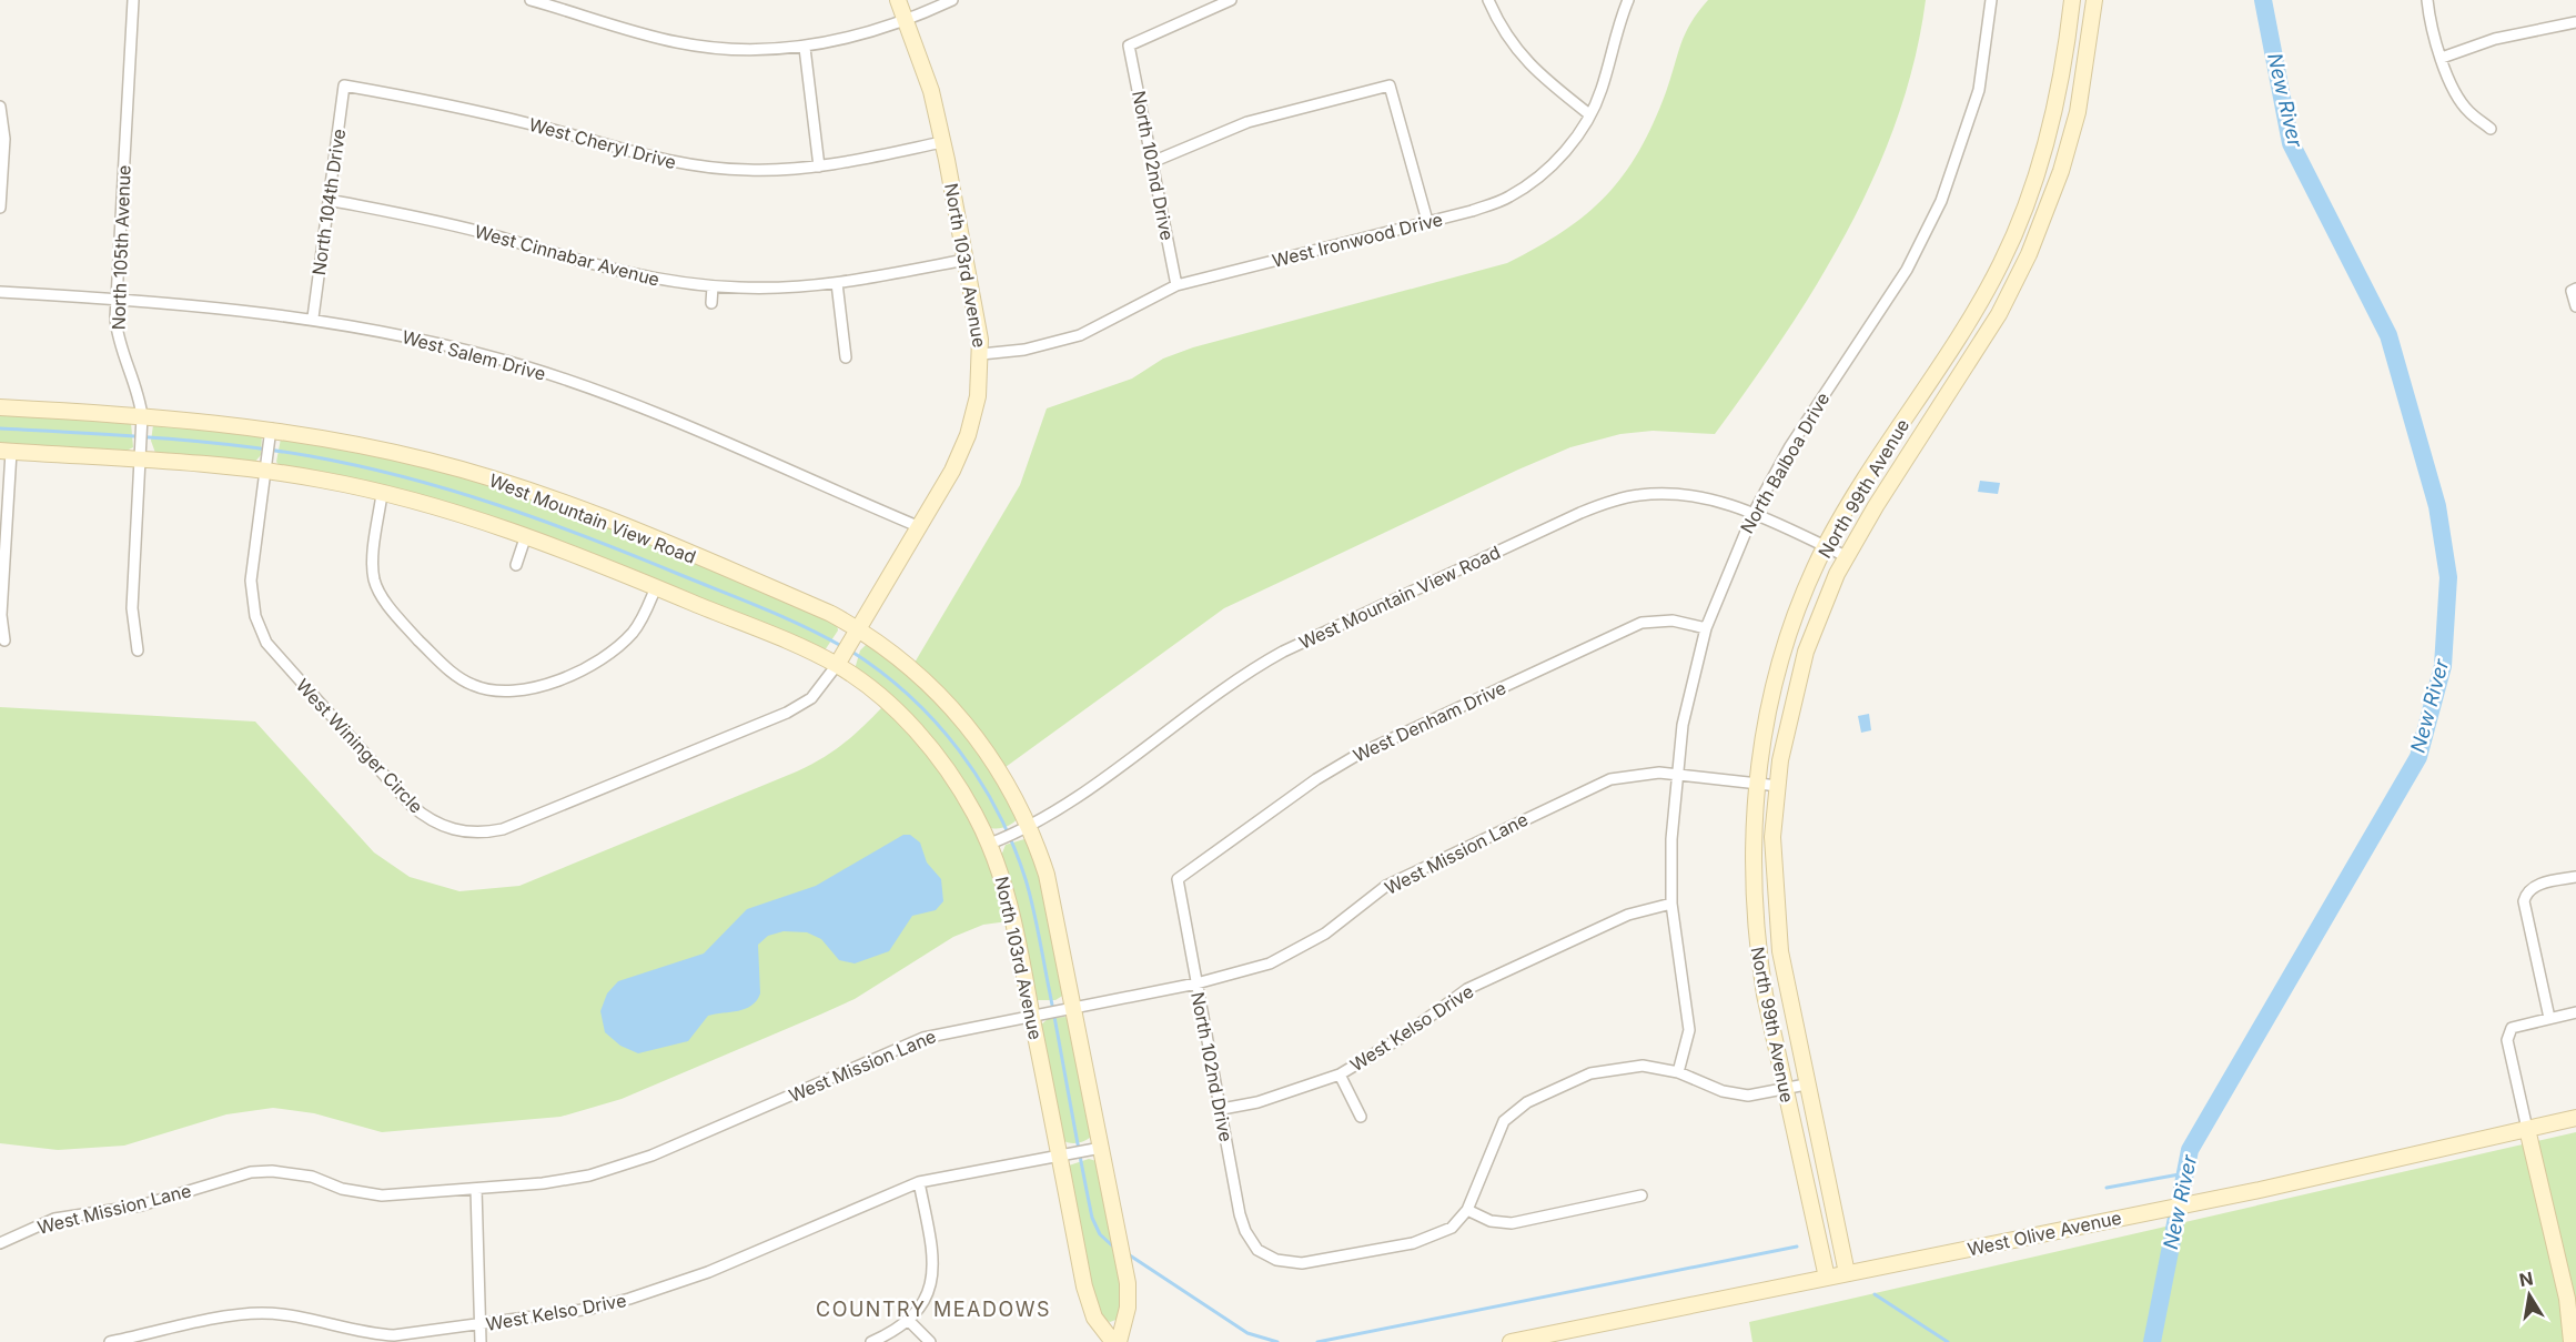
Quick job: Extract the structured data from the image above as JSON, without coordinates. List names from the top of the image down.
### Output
{
  "streets": {
    "main road": [
      "North 103rd Avenue",
      "North 99th Avenue",
      "West Mountain View Road",
      "West Olive Avenue"
    ],
    "street": [
      "West Cheryl Drive",
      "North 102nd Drive",
      "North 104th Drive",
      "West Ironwood Drive",
      "North 105th Avenue",
      "West Cinnabar Avenue",
      "West Salem Drive",
      "North Balboa Drive",
      "West Denham Drive",
      "West Wininger Circle",
      "West Mission Lane",
      "West Kelso Drive"
    ]
  },
  "crossings": [
    ["West Cheryl Drive", "North 104th Drive"],
    ["West Cheryl Drive", "North 103rd Avenue"],
    ["North 102nd Drive", "West Ironwood Drive"],
    ["North 102nd Drive", "West Denham Drive"],
    ["North 102nd Drive", "West Mission Lane"],
    ["North 102nd Drive", "West Kelso Drive"],
    ["North 104th Drive", "West Cinnabar Avenue"],
    ["North 104th Drive", "West Salem Drive"],
    ["West Ironwood Drive", "North 103rd Avenue"],
    ["North 105th Avenue", "West Salem Drive"],
    ["North 105th Avenue", "West Mountain View Road"],
    ["West Cinnabar Avenue", "North 103rd Avenue"],
    ["North 103rd Avenue", "West Salem Drive"],
    ["North 103rd Avenue", "West Mountain View Road"],
    ["North 103rd Avenue", "West Wininger Circle"],
    ["North 103rd Avenue", "West Mission Lane"],
    ["North 103rd Avenue", "West Kelso Drive"],
    ["North Balboa Drive", "West Mountain View Road"],
    ["North Balboa Drive", "West Denham Drive"],
    ["North Balboa Drive", "West Mission Lane"],
    ["North Balboa Drive", "West Kelso Drive"],
    ["North 99th Avenue", "West Mountain View Road"],
    ["North 99th Avenue", "West Mission Lane"],
    ["North 99th Avenue", "West Olive Avenue"],
    ["West Mountain View Road", "West Wininger Circle"]
  ],
  "districts": ["COUNTRY MEADOWS"],
  "water": ["New River"],
  "north": "top"
}
